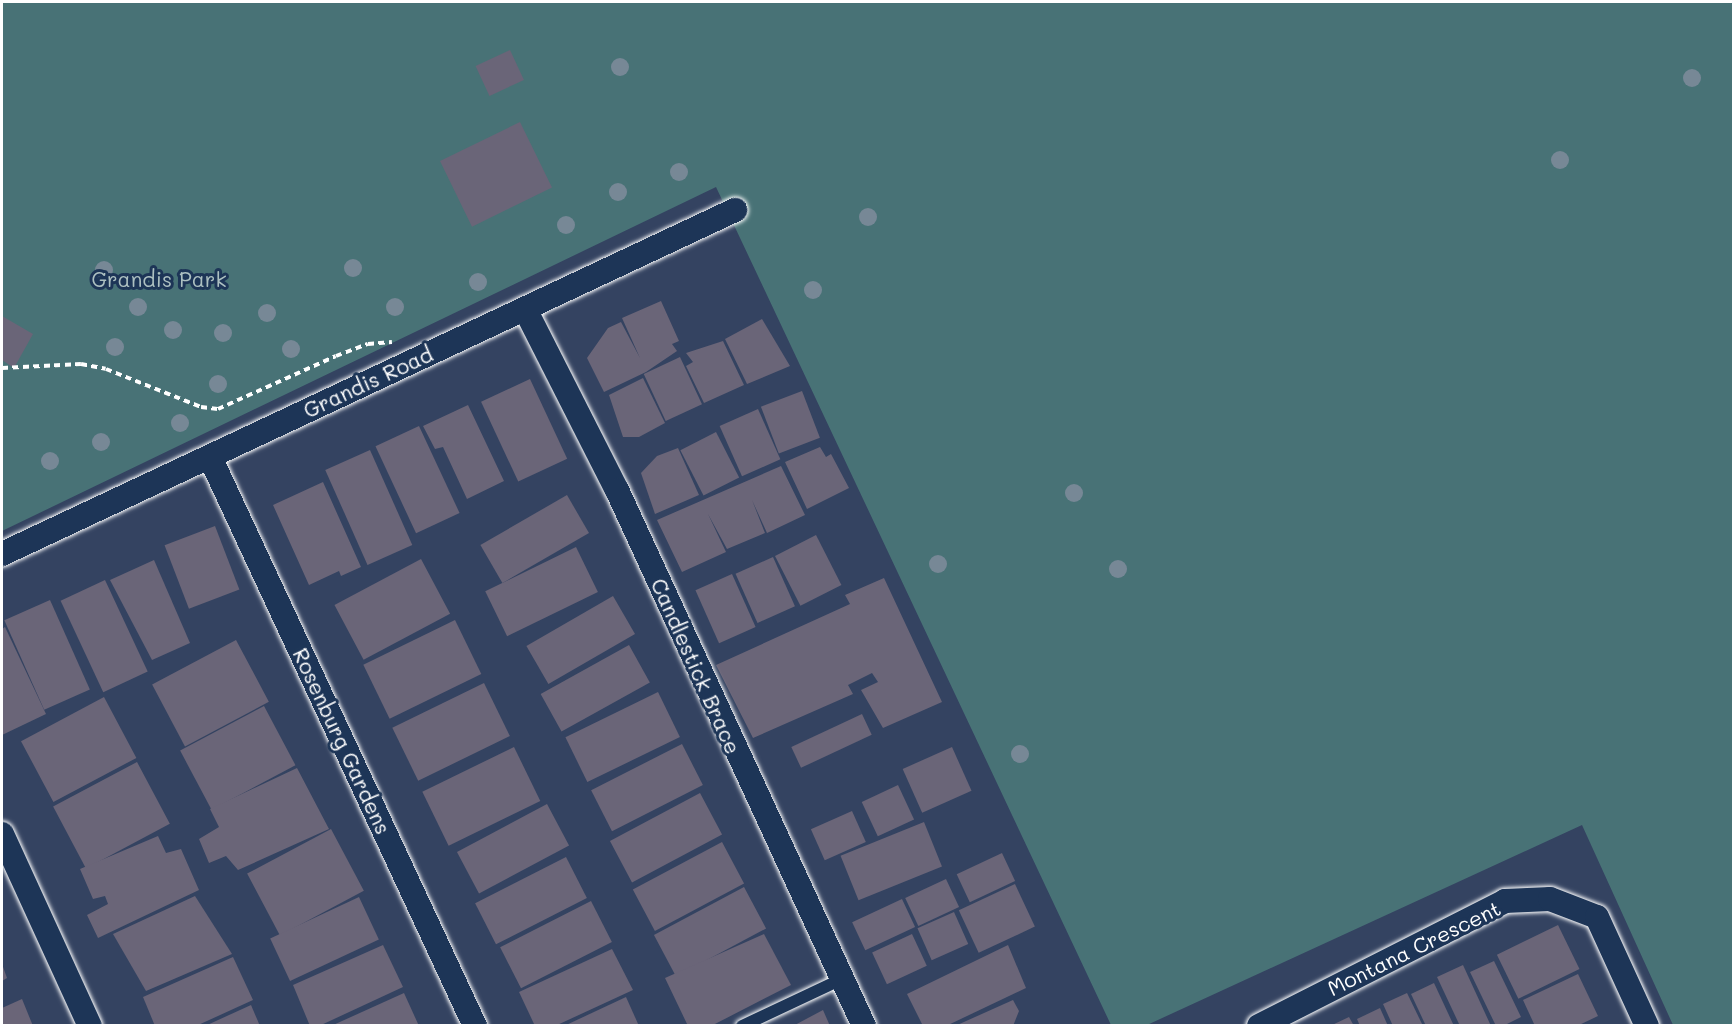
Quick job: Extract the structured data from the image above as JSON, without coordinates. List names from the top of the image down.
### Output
{
  "streets": {
    "street": [
      "Grandis Road",
      "Candlestick Brace",
      "Rosenburg Gardens",
      "Montana Crescent"
    ]
  },
  "crossings": [
    ["Grandis Road", "Candlestick Brace"],
    ["Grandis Road", "Rosenburg Gardens"]
  ],
  "parks": ["Grandis Park"]
}
